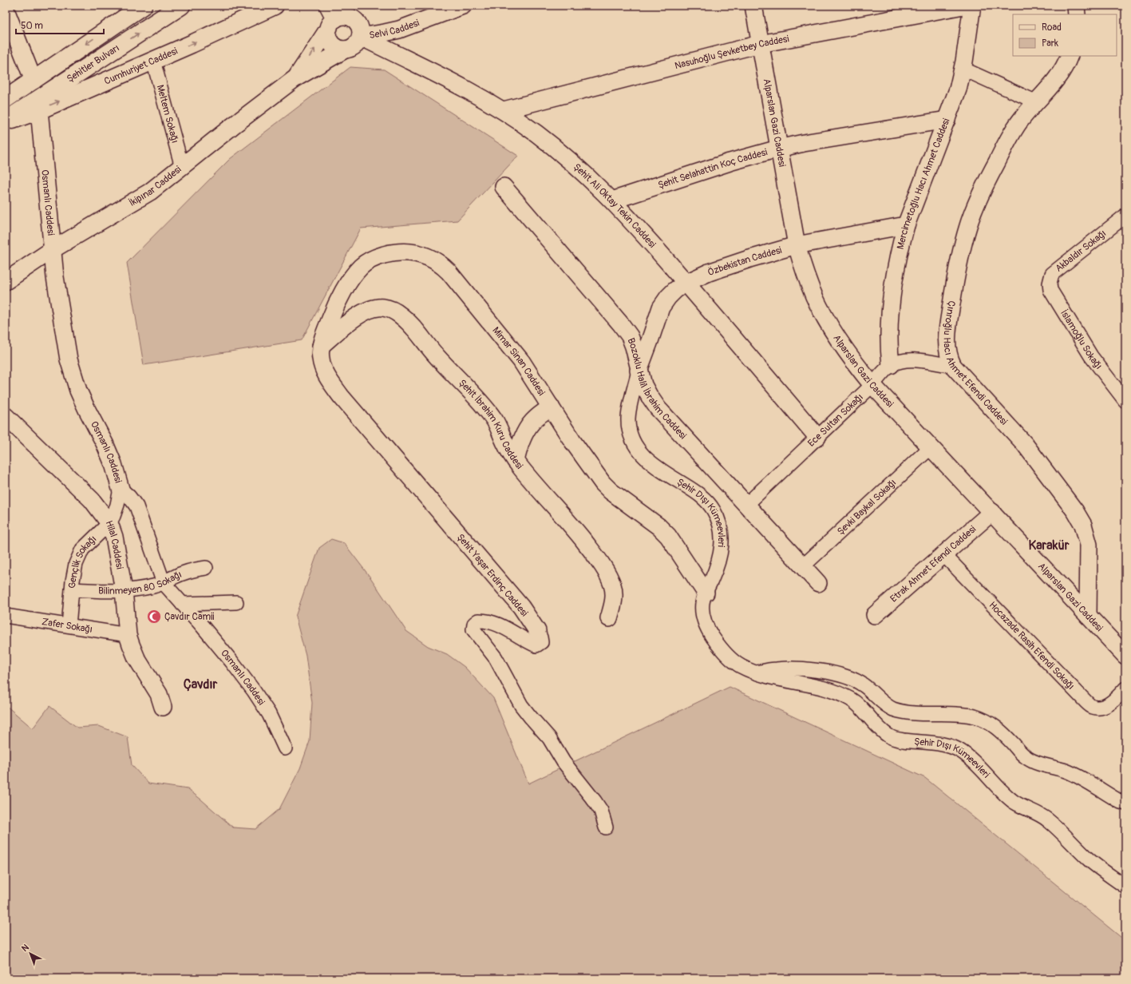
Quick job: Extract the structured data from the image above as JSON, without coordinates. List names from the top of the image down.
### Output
{
  "streets": {
    "main road": ["Şehitler Bulvarı", "Cumhuriyet Caddesi"],
    "street": [
      "Selvi Caddesi",
      "Nasuhoğlu Şevketbey Caddesi",
      "Meltem Sokağı",
      "Alparslan Gazi Caddesi",
      "Şehit Selahattin Koç Caddesi",
      "Mercimetoğlu Hacı Ahmet Caddesi",
      "İkipınar Caddesi",
      "Osmanlı Caddesi",
      "Şehit Ali Oktay Tekin Caddesi",
      "Akbaldır Sokağı",
      "Özbekistan Caddesi",
      "İslamoğlu Sokağı",
      "Mimar Sinan Caddesi",
      "Çınroğlu Hacı Ahmet Efendi Caddesi",
      "Bozoklu Halil İbrahim Caddesi",
      "Ece Sultan Sokağı",
      "Şehit İbrahim Kuru Caddesi",
      "Şevki Baykal Sokağı",
      "Şehir Dışı Kümeevleri",
      "Hilal Caddesi",
      "Gençlik Sokağı",
      "Etrak Ahmet Efendi Caddesi",
      "Şehit Yaşar Erdinç Caddesi",
      "Bilinmeyen 80 Sokağı",
      "Zafer Sokağı",
      "Hocazade Rasih Efendi Sokağı"
    ]
  },
  "crossings": [
    ["Selvi Caddesi", "İkipınar Caddesi"],
    ["Selvi Caddesi", "Şehit Ali Oktay Tekin Caddesi"],
    ["Nasuhoğlu Şevketbey Caddesi", "Alparslan Gazi Caddesi"],
    ["Nasuhoğlu Şevketbey Caddesi", "Şehit Ali Oktay Tekin Caddesi"],
    ["Şehitler Bulvarı", "Cumhuriyet Caddesi"],
    ["Cumhuriyet Caddesi", "Meltem Sokağı"],
    ["Cumhuriyet Caddesi", "Osmanlı Caddesi"],
    ["Meltem Sokağı", "İkipınar Caddesi"],
    ["Alparslan Gazi Caddesi", "Şehit Selahattin Koç Caddesi"],
    ["Alparslan Gazi Caddesi", "Özbekistan Caddesi"],
    ["Alparslan Gazi Caddesi", "Çınroğlu Hacı Ahmet Efendi Caddesi"],
    ["Alparslan Gazi Caddesi", "Ece Sultan Sokağı"],
    ["Alparslan Gazi Caddesi", "Şevki Baykal Sokağı"],
    ["Alparslan Gazi Caddesi", "Etrak Ahmet Efendi Caddesi"],
    ["Şehit Selahattin Koç Caddesi", "Mercimetoğlu Hacı Ahmet Caddesi"],
    ["Şehit Selahattin Koç Caddesi", "Şehit Ali Oktay Tekin Caddesi"],
    ["Mercimetoğlu Hacı Ahmet Caddesi", "Özbekistan Caddesi"],
    ["Mercimetoğlu Hacı Ahmet Caddesi", "Ece Sultan Sokağı"],
    ["İkipınar Caddesi", "Osmanlı Caddesi"],
    ["İkipınar Caddesi", "Şehit Ali Oktay Tekin Caddesi"],
    ["Osmanlı Caddesi", "Gençlik Sokağı"],
    ["Osmanlı Caddesi", "Bilinmeyen 80 Sokağı"],
    ["Şehit Ali Oktay Tekin Caddesi", "Özbekistan Caddesi"],
    ["Şehit Ali Oktay Tekin Caddesi", "Ece Sultan Sokağı"],
    ["Akbaldır Sokağı", "İslamoğlu Sokağı"],
    ["Özbekistan Caddesi", "Bozoklu Halil İbrahim Caddesi"],
    ["Özbekistan Caddesi", "Şehir Dışı Kümeevleri"],
    ["Mimar Sinan Caddesi", "Şehit İbrahim Kuru Caddesi"],
    ["Mimar Sinan Caddesi", "Şehir Dışı Kümeevleri"],
    ["Mimar Sinan Caddesi", "Şehit Yaşar Erdinç Caddesi"],
    ["Bozoklu Halil İbrahim Caddesi", "Ece Sultan Sokağı"],
    ["Bozoklu Halil İbrahim Caddesi", "Şevki Baykal Sokağı"],
    ["Bozoklu Halil İbrahim Caddesi", "Şehir Dışı Kümeevleri"],
    ["Şehit İbrahim Kuru Caddesi", "Şehit Yaşar Erdinç Caddesi"],
    ["Hilal Caddesi", "Gençlik Sokağı"],
    ["Hilal Caddesi", "Bilinmeyen 80 Sokağı"],
    ["Hilal Caddesi", "Zafer Sokağı"],
    ["Gençlik Sokağı", "Bilinmeyen 80 Sokağı"],
    ["Gençlik Sokağı", "Zafer Sokağı"],
    ["Etrak Ahmet Efendi Caddesi", "Hocazade Rasih Efendi Sokağı"]
  ],
  "one_way": ["Cumhuriyet Caddesi"],
  "districts": ["Karakür", "Çavdır"],
  "places": {
    "mosque": ["Çavdır Camii"]
  },
  "legend": ["Road", "Park"],
  "scale_bar": "50 m",
  "north": "top left"
}
